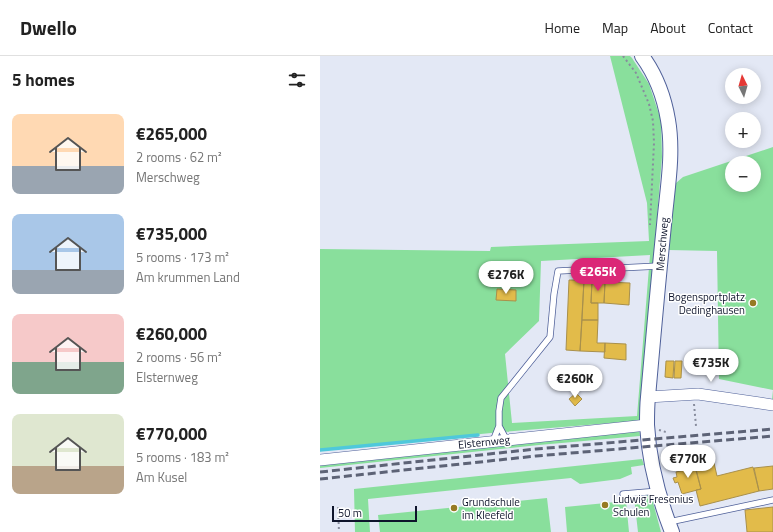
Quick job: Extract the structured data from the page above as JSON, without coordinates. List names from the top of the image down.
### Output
{
  "streets": {
    "street": ["Merschweg", "Elsternweg"]
  },
  "crossings": [
    ["Merschweg", "Elsternweg"]
  ],
  "places": ["Bogensportplatz Dedinghausen", "Ludwig Fresenius Schulen", "Grundschule im Kleefeld"],
  "scale_bar": "50 m",
  "north": "top",
  "page": {
    "header": "Dwello",
    "nav": [
      "Home",
      "Map",
      "About",
      "Contact"
    ],
    "heading": "5 homes",
    "map_buttons": ["+", "−"],
    "list": [
      {
        "name": "€265,000",
        "note": "2 rooms · 62 m² · Merschweg"
      },
      {
        "name": "€735,000",
        "note": "5 rooms · 173 m² · Am krummen Land"
      },
      {
        "name": "€260,000",
        "note": "2 rooms · 56 m² · Elsternweg"
      },
      {
        "name": "€770,000",
        "note": "5 rooms · 183 m² · Am Kusel"
      }
    ],
    "price": [
      "€265K",
      "€276K",
      "€735K",
      "€260K",
      "€770K"
    ],
    "scale": "50 m"
  }
}
